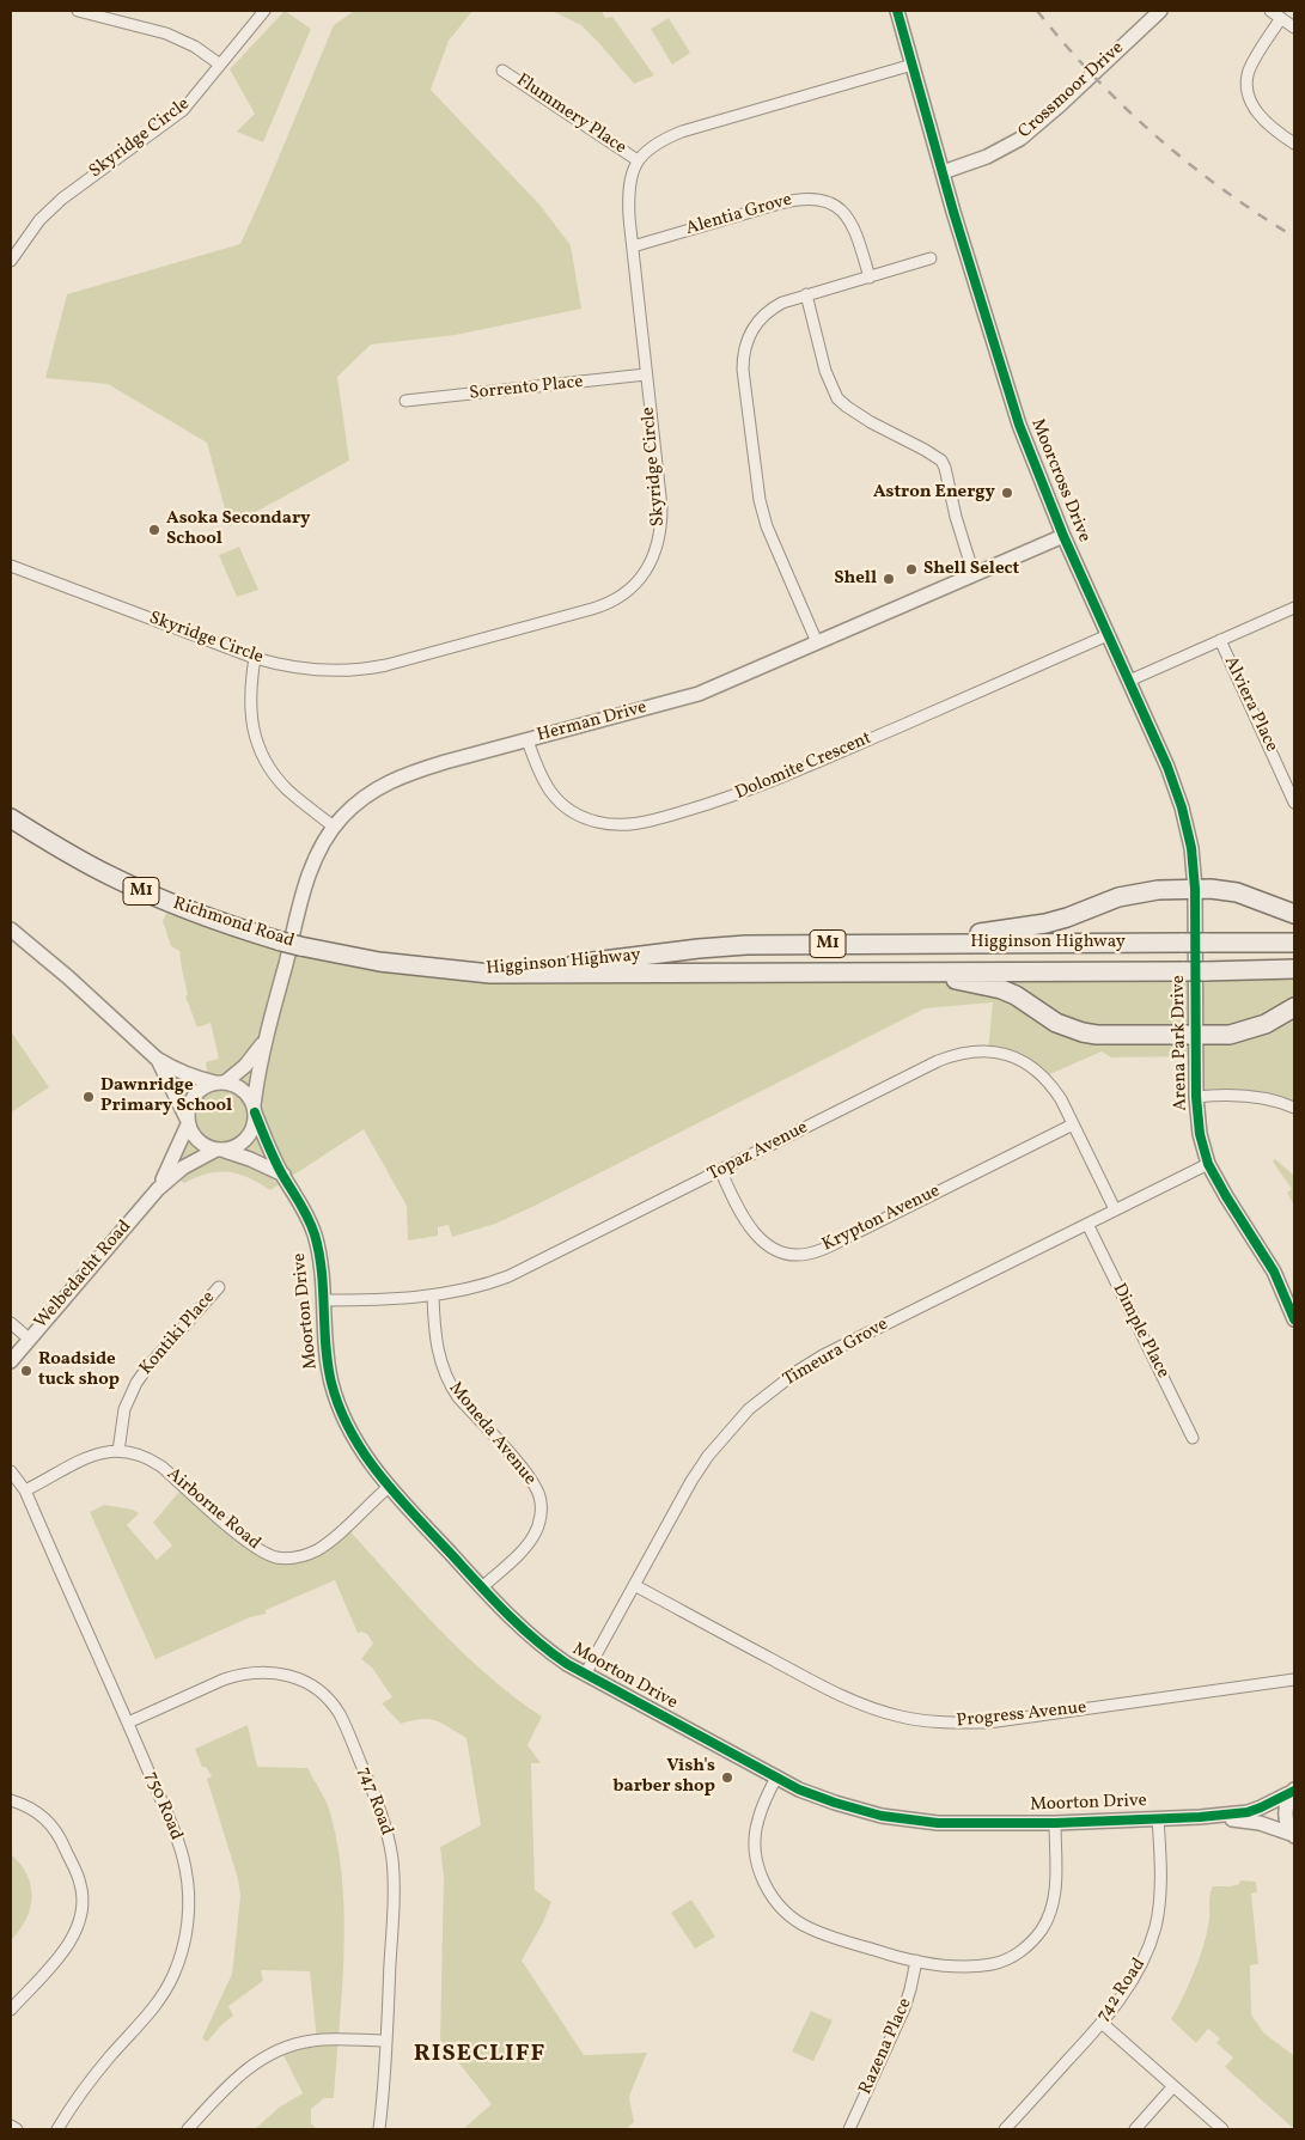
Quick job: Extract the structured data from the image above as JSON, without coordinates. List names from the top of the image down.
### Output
{
  "streets": {
    "highway": ["M1", "Richmond Road", "Higginson Highway"],
    "street": [
      "Crossmoor Drive",
      "Flummery Place",
      "Skyridge Circle",
      "Alentia Grove",
      "Sorrento Place",
      "Moorcross Drive",
      "Alviera Place",
      "Herman Drive",
      "Dolomite Crescent",
      "Arena Park Drive",
      "Topaz Avenue",
      "Krypton Avenue",
      "Welbedacht Road",
      "Moorton Drive",
      "Dimple Place",
      "Kontiki Place",
      "Timeura Grove",
      "Moneda Avenue",
      "Airborne Road",
      "Progress Avenue",
      "747 Road",
      "750 Road",
      "742 Road",
      "Razena Place"
    ]
  },
  "crossings": [
    ["Crossmoor Drive", "Moorcross Drive"],
    ["Flummery Place", "Skyridge Circle"],
    ["Skyridge Circle", "Alentia Grove"],
    ["Skyridge Circle", "Sorrento Place"],
    ["Moorcross Drive", "Herman Drive"],
    ["Moorcross Drive", "Dolomite Crescent"],
    ["Moorcross Drive", "Higginson Highway"],
    ["Moorcross Drive", "Arena Park Drive"],
    ["Herman Drive", "Dolomite Crescent"],
    ["Herman Drive", "Welbedacht Road"],
    ["Herman Drive", "Moorton Drive"],
    ["Richmond Road", "Higginson Highway"],
    ["Higginson Highway", "Arena Park Drive"],
    ["Arena Park Drive", "Timeura Grove"],
    ["Topaz Avenue", "Krypton Avenue"],
    ["Topaz Avenue", "Moorton Drive"],
    ["Topaz Avenue", "Timeura Grove"],
    ["Topaz Avenue", "Moneda Avenue"],
    ["Welbedacht Road", "Moorton Drive"],
    ["Moorton Drive", "Timeura Grove"],
    ["Moorton Drive", "Moneda Avenue"],
    ["Moorton Drive", "Airborne Road"],
    ["Moorton Drive", "742 Road"],
    ["Dimple Place", "Timeura Grove"],
    ["Kontiki Place", "Airborne Road"],
    ["Timeura Grove", "Progress Avenue"],
    ["Airborne Road", "750 Road"],
    ["747 Road", "750 Road"]
  ],
  "districts": ["RISECLIFF"],
  "places": [
    "Astron Energy",
    "Asoka Secondary School",
    "Shell Select",
    "Shell",
    "Dawnridge Primary School",
    "Roadside tuck shop",
    "Vish's barber shop"
  ]
}
